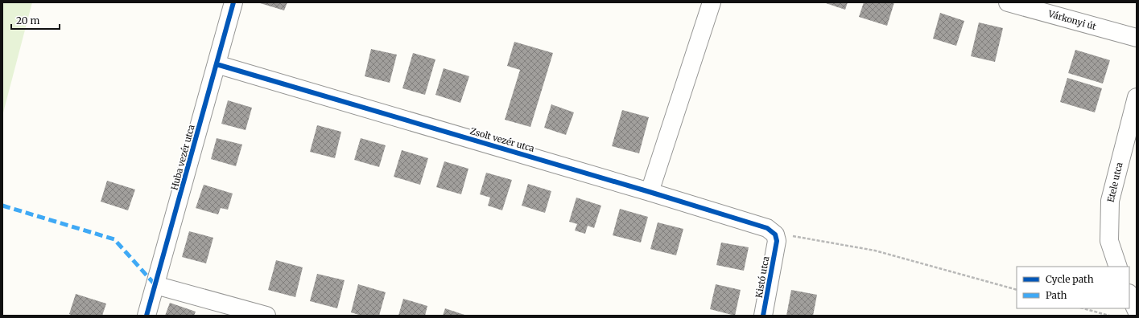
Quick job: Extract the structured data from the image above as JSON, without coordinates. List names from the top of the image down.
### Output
{
  "streets": {
    "street": [
      "Várkonyi út",
      "Zsolt vezér utca",
      "Huba vezér utca",
      "Etele utca",
      "Kistó utca"
    ]
  },
  "crossings": [
    ["Zsolt vezér utca", "Huba vezér utca"],
    ["Zsolt vezér utca", "Kistó utca"]
  ],
  "legend": ["Cycle path", "Path"],
  "scale_bar": "20 m"
}
